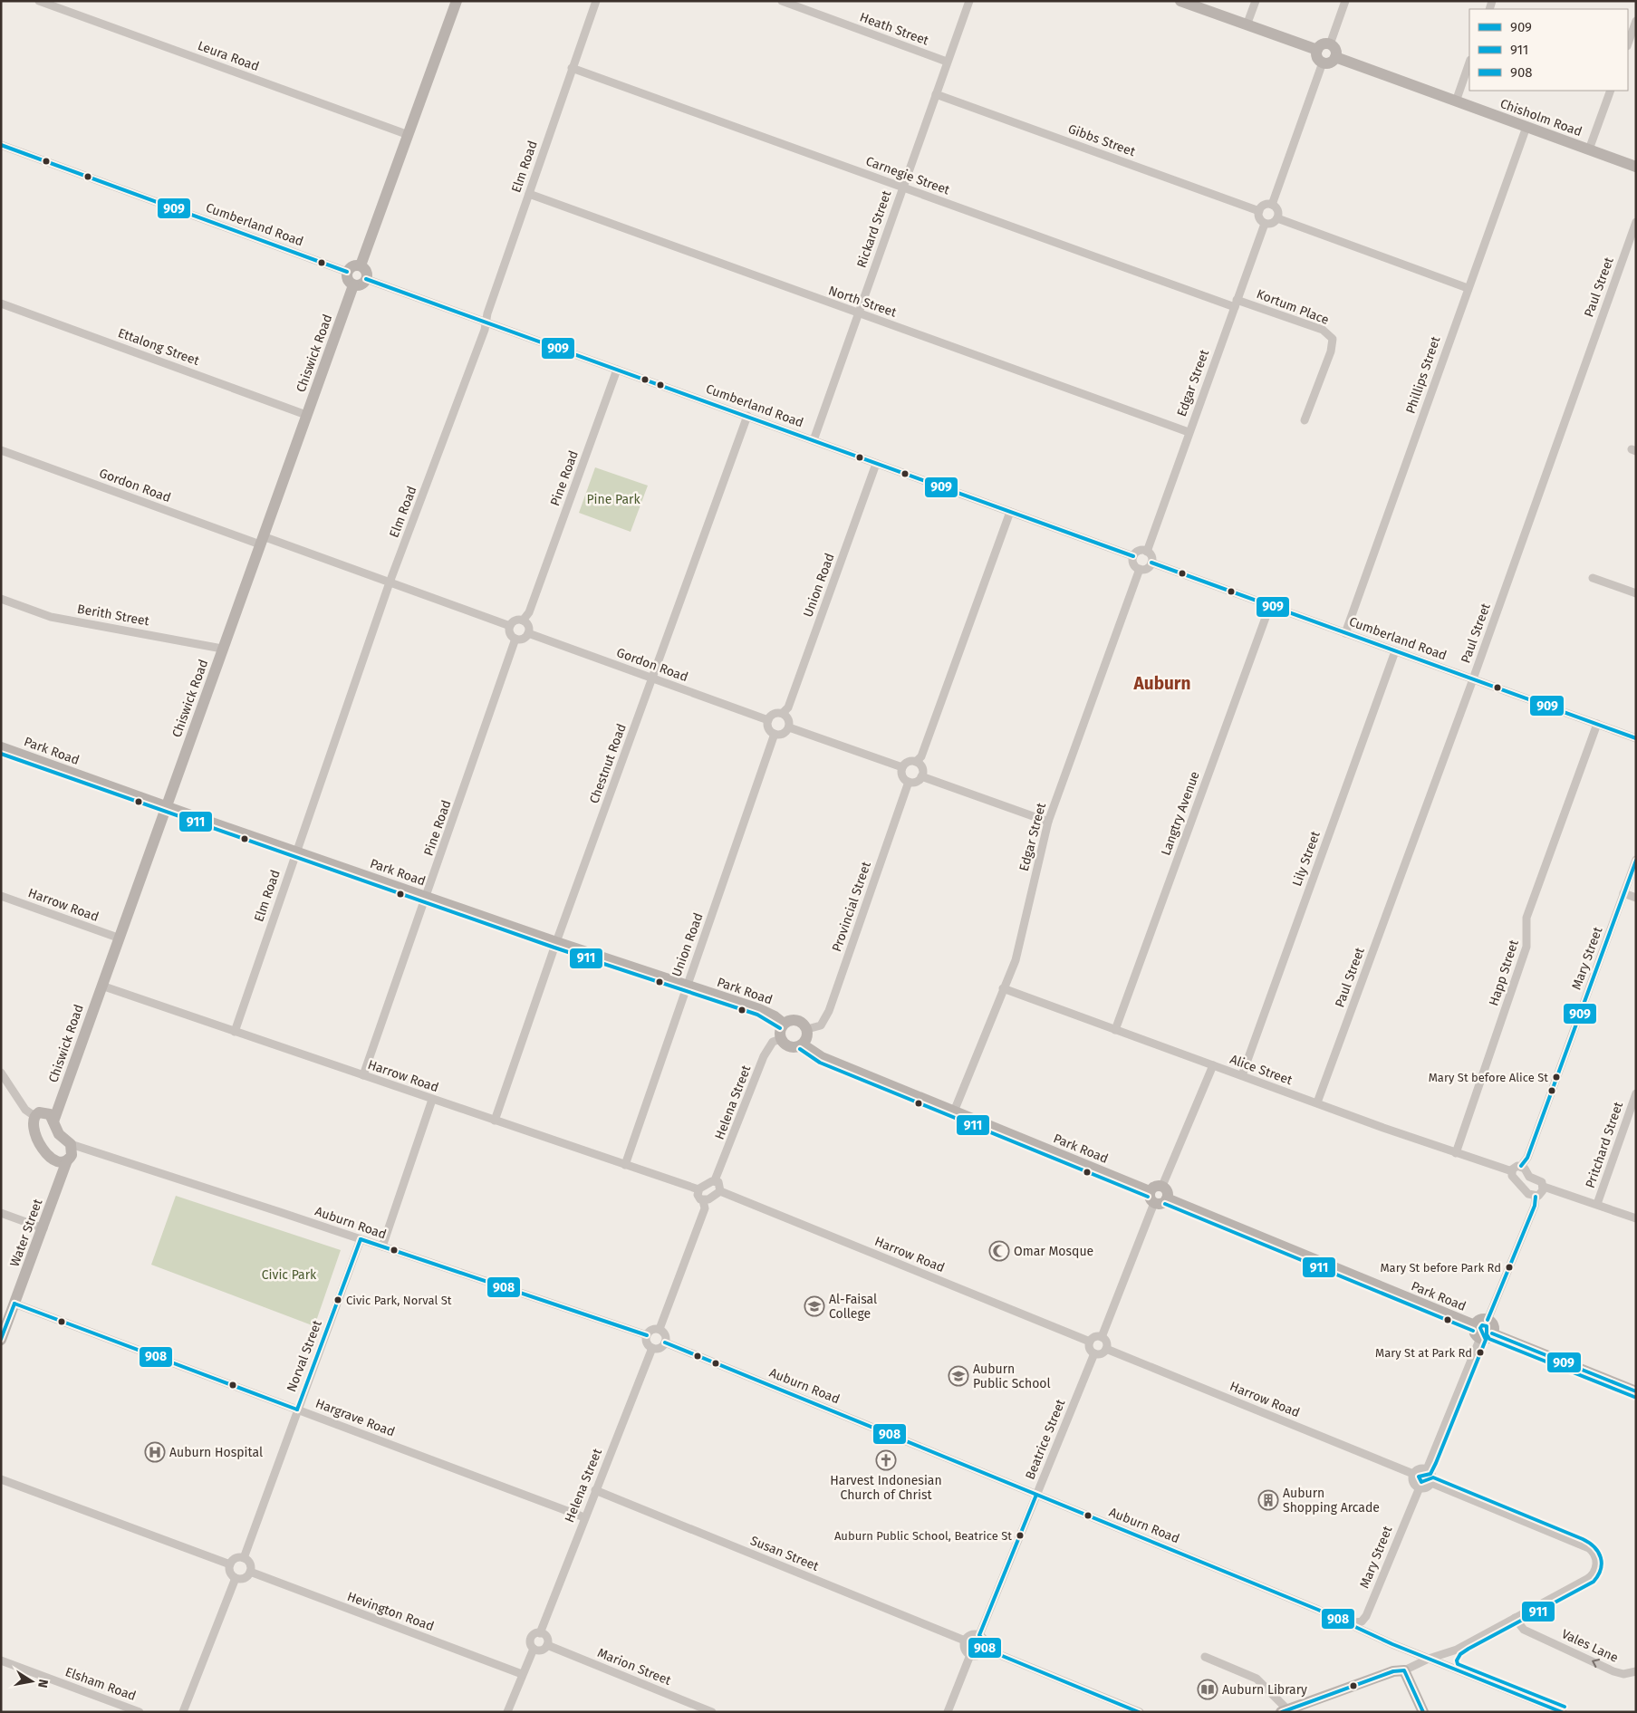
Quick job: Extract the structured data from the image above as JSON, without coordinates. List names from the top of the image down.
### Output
{
  "streets": {
    "street": [
      "Heath Street",
      "Leura Road",
      "Chisholm Road",
      "Gibbs Street",
      "Elm Road",
      "Carnegie Street",
      "Cumberland Road",
      "Rickard Street",
      "Paul Street",
      "North Street",
      "Kortum Place",
      "Ettalong Street",
      "Chiswick Road",
      "Phillips Street",
      "Edgar Street",
      "Pine Road",
      "Gordon Road",
      "Union Road",
      "Berith Street",
      "Park Road",
      "Chestnut Road",
      "Langtry Avenue",
      "Lily Street",
      "Harrow Road",
      "Provincial Street",
      "Mary Street",
      "Happ Street",
      "Alice Street",
      "Helena Street",
      "Pritchard Street",
      "Auburn Road",
      "Water Street",
      "Norval Street",
      "Hargrave Road",
      "Beatrice Street",
      "Susan Street",
      "Hevington Road",
      "Vales Lane",
      "Marion Street",
      "Elsham Road"
    ]
  },
  "crossings": [
    ["Heath Street", "Rickard Street"],
    ["Chisholm Road", "Phillips Street"],
    ["Gibbs Street", "Rickard Street"],
    ["Gibbs Street", "Edgar Street"],
    ["Elm Road", "Carnegie Street"],
    ["Elm Road", "Cumberland Road"],
    ["Elm Road", "North Street"],
    ["Elm Road", "Gordon Road"],
    ["Elm Road", "Park Road"],
    ["Elm Road", "Harrow Road"],
    ["Carnegie Street", "Rickard Street"],
    ["Carnegie Street", "Kortum Place"],
    ["Carnegie Street", "Edgar Street"],
    ["Cumberland Road", "Rickard Street"],
    ["Cumberland Road", "Paul Street"],
    ["Cumberland Road", "Chiswick Road"],
    ["Cumberland Road", "Phillips Street"],
    ["Cumberland Road", "Edgar Street"],
    ["Cumberland Road", "Pine Road"],
    ["Cumberland Road", "Union Road"],
    ["Cumberland Road", "Chestnut Road"],
    ["Cumberland Road", "Langtry Avenue"],
    ["Cumberland Road", "Lily Street"],
    ["Cumberland Road", "Happ Street"],
    ["Rickard Street", "North Street"],
    ["Paul Street", "Alice Street"],
    ["North Street", "Edgar Street"],
    ["Kortum Place", "Edgar Street"],
    ["Ettalong Street", "Chiswick Road"],
    ["Chiswick Road", "Gordon Road"],
    ["Chiswick Road", "Berith Street"],
    ["Chiswick Road", "Park Road"],
    ["Chiswick Road", "Harrow Road"],
    ["Edgar Street", "Park Road"],
    ["Edgar Street", "Alice Street"],
    ["Pine Road", "Gordon Road"],
    ["Pine Road", "Park Road"],
    ["Pine Road", "Harrow Road"],
    ["Gordon Road", "Union Road"],
    ["Gordon Road", "Chestnut Road"],
    ["Union Road", "Park Road"],
    ["Union Road", "Harrow Road"],
    ["Park Road", "Chestnut Road"],
    ["Park Road", "Provincial Street"],
    ["Park Road", "Helena Street"],
    ["Chestnut Road", "Harrow Road"],
    ["Langtry Avenue", "Alice Street"],
    ["Lily Street", "Alice Street"],
    ["Harrow Road", "Mary Street"],
    ["Harrow Road", "Beatrice Street"],
    ["Provincial Street", "Helena Street"],
    ["Mary Street", "Auburn Road"],
    ["Happ Street", "Alice Street"],
    ["Helena Street", "Auburn Road"],
    ["Helena Street", "Hargrave Road"],
    ["Helena Street", "Susan Street"],
    ["Helena Street", "Marion Street"],
    ["Auburn Road", "Water Street"],
    ["Auburn Road", "Norval Street"],
    ["Auburn Road", "Beatrice Street"],
    ["Water Street", "Hargrave Road"],
    ["Norval Street", "Hargrave Road"],
    ["Norval Street", "Hevington Road"],
    ["Beatrice Street", "Susan Street"]
  ],
  "one_way": ["Vales Lane"],
  "districts": ["Auburn"],
  "parks": ["Pine Park", "Civic Park"],
  "places": {
    "other": [
      "Mary St before Alice St",
      "Mary St before Park Rd",
      "Civic Park, Norval St",
      "Mary St at Park Rd",
      "Auburn Public School, Beatrice St"
    ],
    "mosque": ["Omar Mosque"],
    "school or university": ["Al-Faisal College", "Auburn Public School"],
    "hospital": ["Auburn Hospital"],
    "church": ["Harvest Indonesian Church of Christ"],
    "building": ["Auburn Shopping Arcade"],
    "library": ["Auburn Library"]
  },
  "lines": ["transit line 909", "transit line 911", "transit line 908"],
  "legend": ["909", "911", "908"],
  "north": "right"
}
